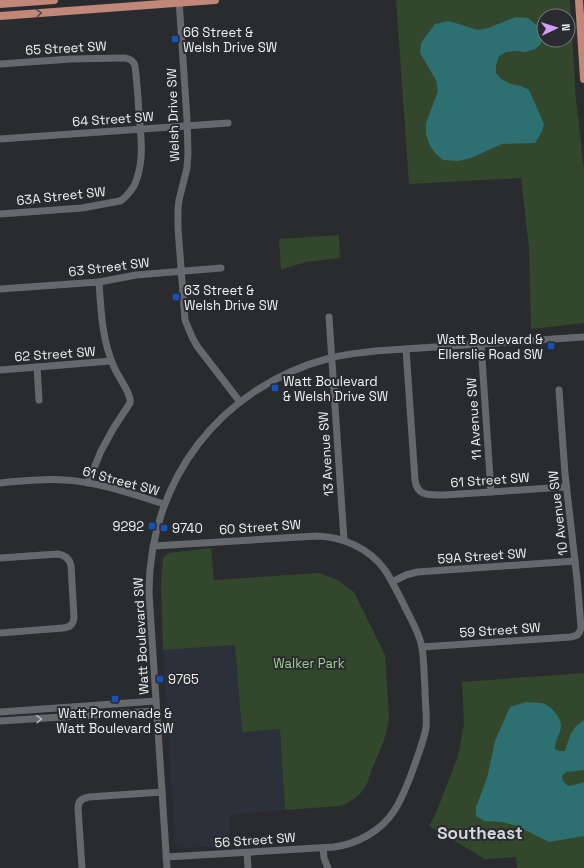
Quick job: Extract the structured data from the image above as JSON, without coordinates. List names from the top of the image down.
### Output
{
  "streets": {
    "street": [
      "65 Street SW",
      "Welsh Drive SW",
      "64 Street SW",
      "63A Street SW",
      "63 Street SW",
      "62 Street SW",
      "11 Avenue SW",
      "13 Avenue SW",
      "61 Street SW",
      "10 Avenue SW",
      "60 Street SW",
      "59A Street SW",
      "59 Street SW",
      "Watt Boulevard SW",
      "56 Street SW"
    ]
  },
  "crossings": [
    ["65 Street SW", "64 Street SW"],
    ["65 Street SW", "63A Street SW"],
    ["Welsh Drive SW", "64 Street SW"],
    ["Welsh Drive SW", "63 Street SW"],
    ["Welsh Drive SW", "Watt Boulevard SW"],
    ["64 Street SW", "63A Street SW"],
    ["11 Avenue SW", "61 Street SW"],
    ["11 Avenue SW", "Watt Boulevard SW"],
    ["13 Avenue SW", "60 Street SW"],
    ["13 Avenue SW", "Watt Boulevard SW"],
    ["61 Street SW", "10 Avenue SW"],
    ["61 Street SW", "Watt Boulevard SW"],
    ["10 Avenue SW", "59A Street SW"],
    ["10 Avenue SW", "59 Street SW"],
    ["60 Street SW", "59A Street SW"],
    ["60 Street SW", "59 Street SW"],
    ["60 Street SW", "Watt Boulevard SW"],
    ["60 Street SW", "56 Street SW"],
    ["59 Street SW", "56 Street SW"],
    ["Watt Boulevard SW", "56 Street SW"]
  ],
  "districts": ["Southeast"],
  "parks": ["Walker Park"],
  "places": {
    "transit": [
      "66 Street & Welsh Drive SW",
      "63 Street & Welsh Drive SW",
      "Watt Boulevard & Ellerslie Road SW",
      "Watt Boulevard & Welsh Drive SW",
      "9292",
      "9740",
      "9765",
      "Watt Promenade & Watt Boulevard SW"
    ]
  },
  "north": "right"
}
